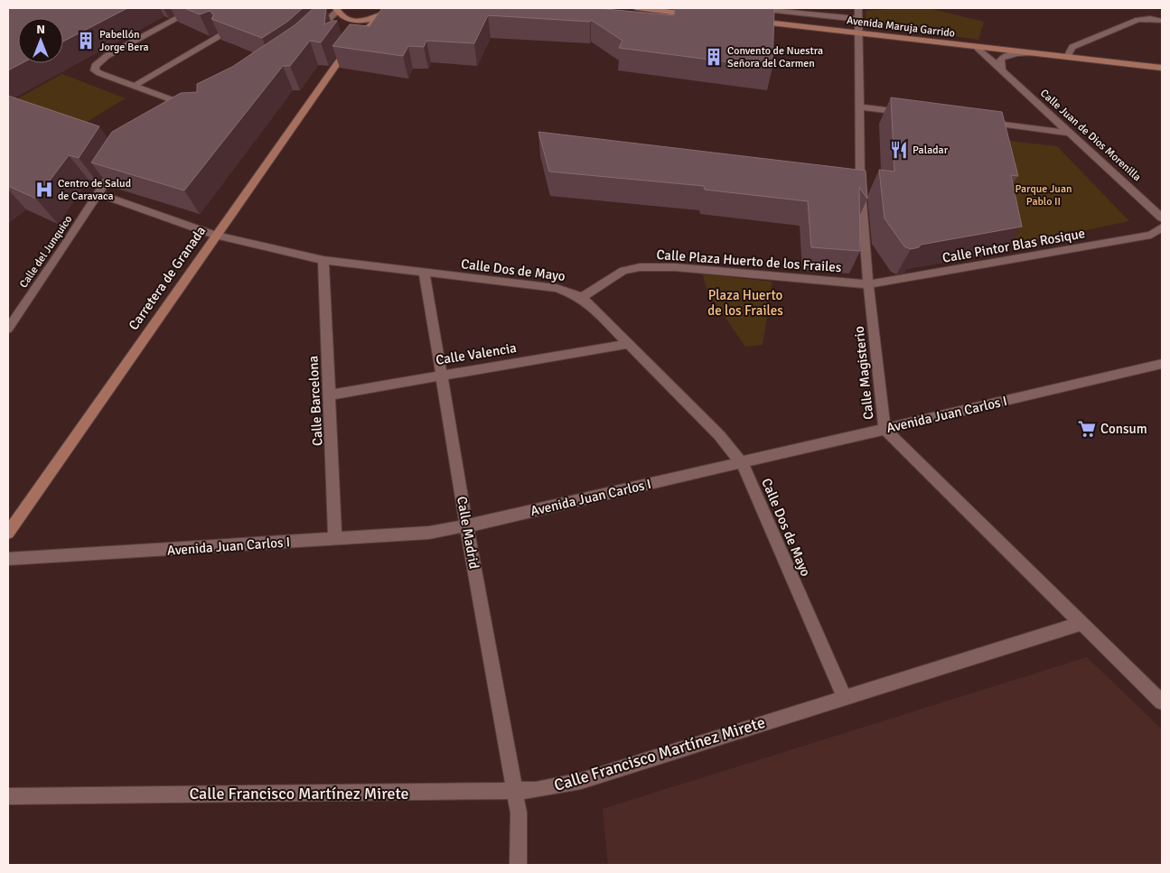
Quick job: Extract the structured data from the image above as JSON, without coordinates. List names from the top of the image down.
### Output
{
  "streets": {
    "main road": ["Avenida Maruja Garrido", "Carretera de Granada"],
    "street": [
      "Calle Juan de Dios Morenilla",
      "Calle Pintor Blas Rosique",
      "Calle del Junquico",
      "Calle Plaza Huerto de los Frailes",
      "Calle Dos de Mayo",
      "Calle Valencia",
      "Calle Magisterio",
      "Calle Barcelona",
      "Avenida Juan Carlos I",
      "Calle Madrid",
      "Calle Francisco Martínez Mirete"
    ]
  },
  "crossings": [
    ["Avenida Maruja Garrido", "Calle Juan de Dios Morenilla"],
    ["Avenida Maruja Garrido", "Calle Magisterio"],
    ["Calle Pintor Blas Rosique", "Calle Plaza Huerto de los Frailes"],
    ["Calle Pintor Blas Rosique", "Calle Magisterio"],
    ["Calle del Junquico", "Calle Dos de Mayo"],
    ["Calle Plaza Huerto de los Frailes", "Calle Dos de Mayo"],
    ["Calle Plaza Huerto de los Frailes", "Calle Magisterio"],
    ["Calle Dos de Mayo", "Carretera de Granada"],
    ["Calle Dos de Mayo", "Calle Valencia"],
    ["Calle Dos de Mayo", "Calle Barcelona"],
    ["Calle Dos de Mayo", "Avenida Juan Carlos I"],
    ["Calle Dos de Mayo", "Calle Madrid"],
    ["Calle Dos de Mayo", "Calle Francisco Martínez Mirete"],
    ["Calle Valencia", "Calle Barcelona"],
    ["Calle Valencia", "Calle Madrid"],
    ["Calle Magisterio", "Avenida Juan Carlos I"],
    ["Calle Magisterio", "Calle Francisco Martínez Mirete"],
    ["Calle Barcelona", "Avenida Juan Carlos I"],
    ["Avenida Juan Carlos I", "Calle Madrid"],
    ["Calle Madrid", "Calle Francisco Martínez Mirete"]
  ],
  "parks": ["Parque Juan Pablo II", "Plaza Huerto de los Frailes"],
  "places": {
    "building": ["Pabellón Jorge Bera", "Convento de Nuestra Señora del Carmen"],
    "restaurant": ["Paladar"],
    "hospital": ["Centro de Salud de Caravaca"],
    "supermarket": ["Consum"]
  },
  "north": "top"
}
